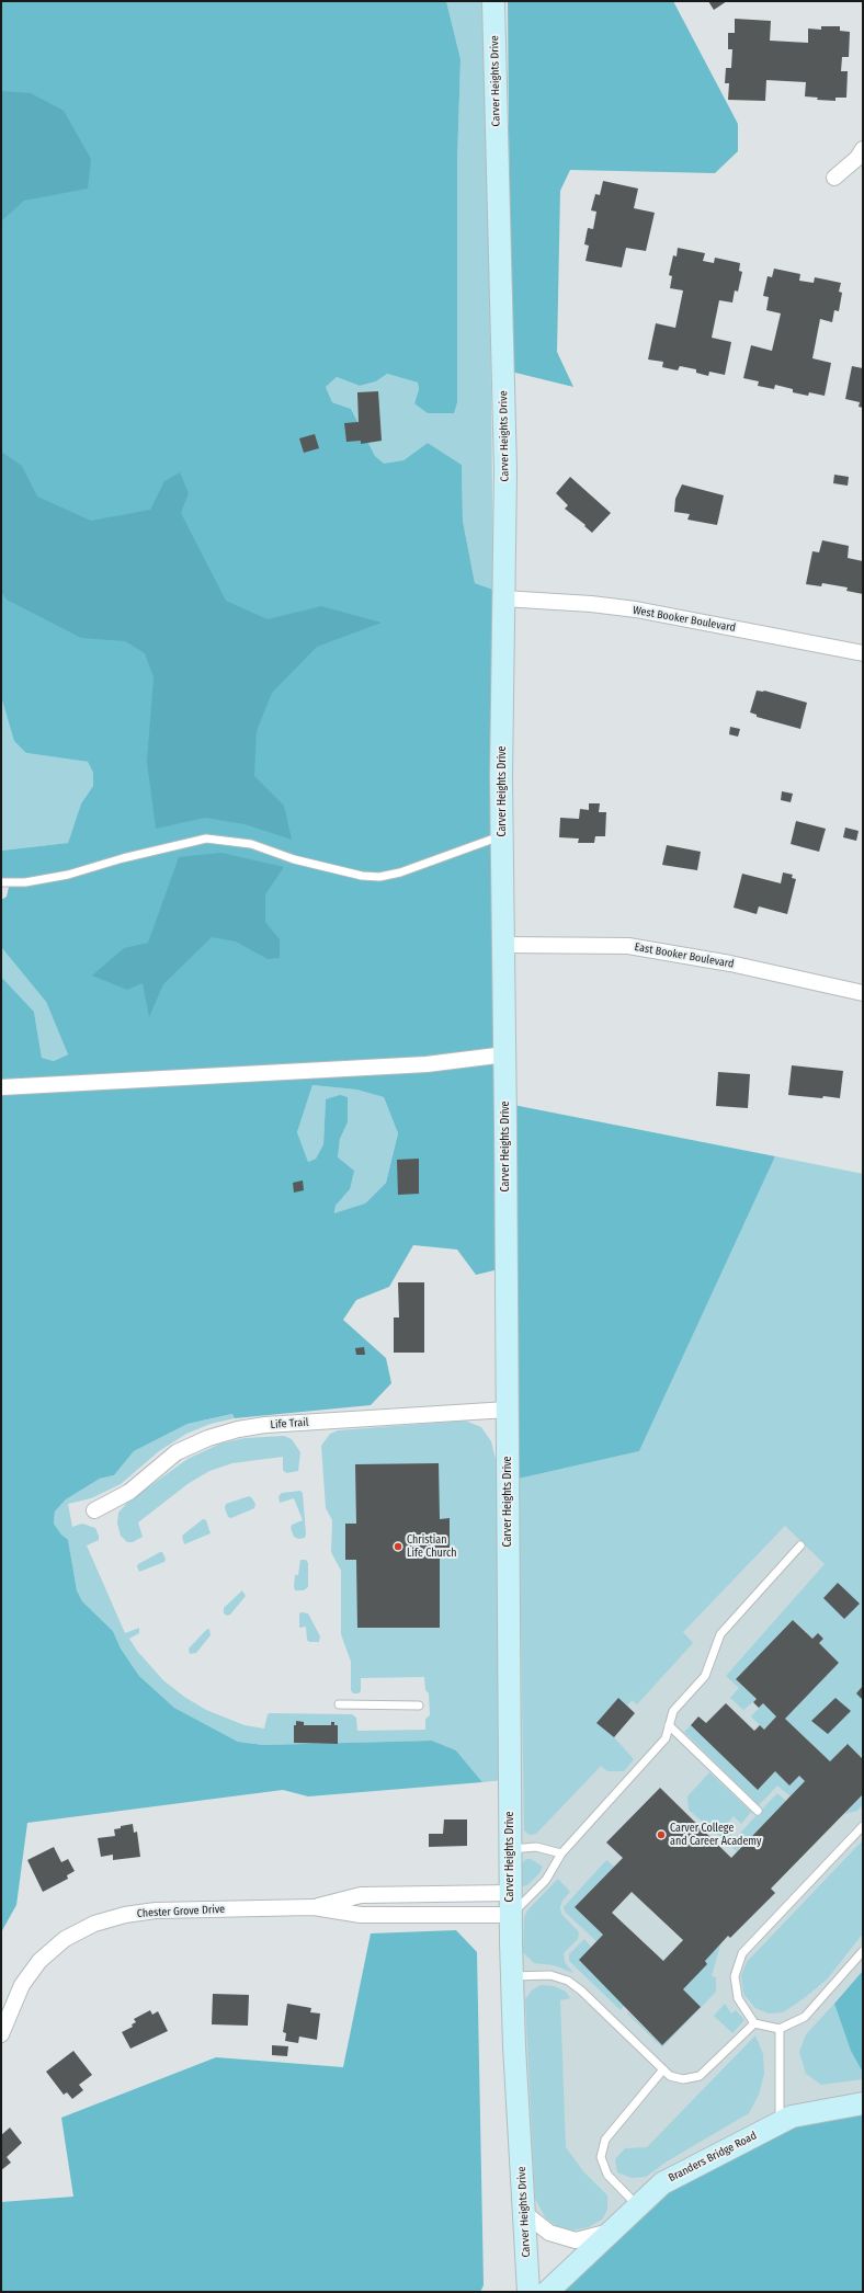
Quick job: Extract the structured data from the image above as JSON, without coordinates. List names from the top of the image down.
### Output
{
  "streets": {
    "street": [
      "Carver Heights Drive",
      "West Booker Boulevard",
      "East Booker Boulevard",
      "Life Trail",
      "Chester Grove Drive",
      "Branders Bridge Road"
    ]
  },
  "crossings": [
    ["Carver Heights Drive", "West Booker Boulevard"],
    ["Carver Heights Drive", "East Booker Boulevard"],
    ["Carver Heights Drive", "Life Trail"],
    ["Carver Heights Drive", "Chester Grove Drive"]
  ],
  "places": ["Christian Life Church", "Carver College and Career Academy"]
}
